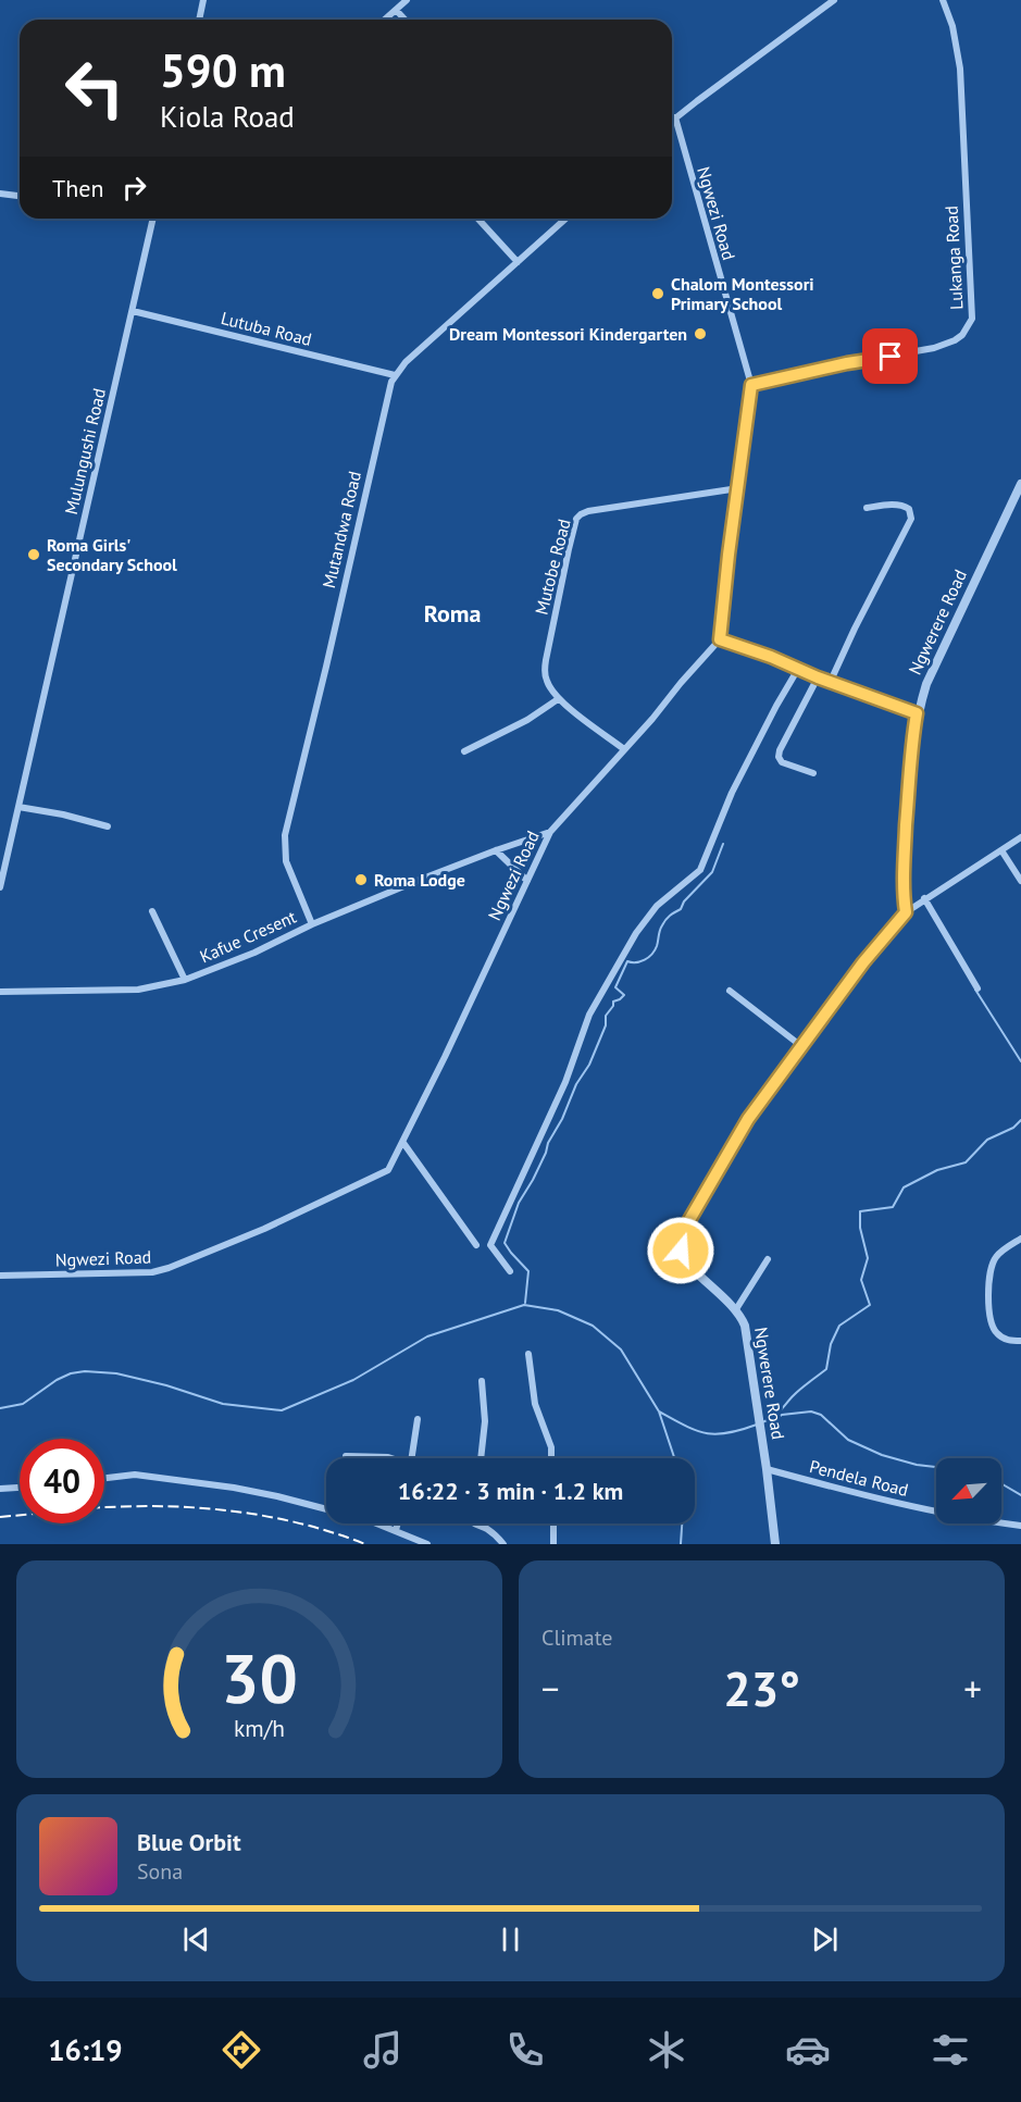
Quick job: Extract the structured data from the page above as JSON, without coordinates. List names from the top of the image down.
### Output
{
  "streets": {
    "street": [
      "Ngwezi Road",
      "Lukanga Road",
      "Lutuba Road",
      "Mulungushi Road",
      "Mutandwa Road",
      "Mutobe Road",
      "Ngwerere Road",
      "Kafue Cresent",
      "Pendela Road"
    ]
  },
  "crossings": [
    ["Ngwezi Road", "Lukanga Road"],
    ["Ngwezi Road", "Mutobe Road"],
    ["Ngwezi Road", "Kafue Cresent"],
    ["Lutuba Road", "Mulungushi Road"],
    ["Lutuba Road", "Mutandwa Road"],
    ["Mutandwa Road", "Kafue Cresent"],
    ["Ngwerere Road", "Pendela Road"]
  ],
  "districts": ["Roma"],
  "places": [
    "Chalom Montessori Primary School",
    "Dream Montessori Kindergarten",
    "Roma Girls' Secondary School",
    "Roma Lodge"
  ],
  "north": "bottom left",
  "page": {
    "turn": ["590 m", "Kiola Road"],
    "then": "Then",
    "limit": "40",
    "trip": "16:22 · 3 min · 1.2 km",
    "tile": "Climate",
    "heat": ["−", "23°", "+"],
    "song": ["Blue Orbit", "Sona"],
    "tabs": "16:19",
    "gauge": ["30", "km/h"]
  }
}
